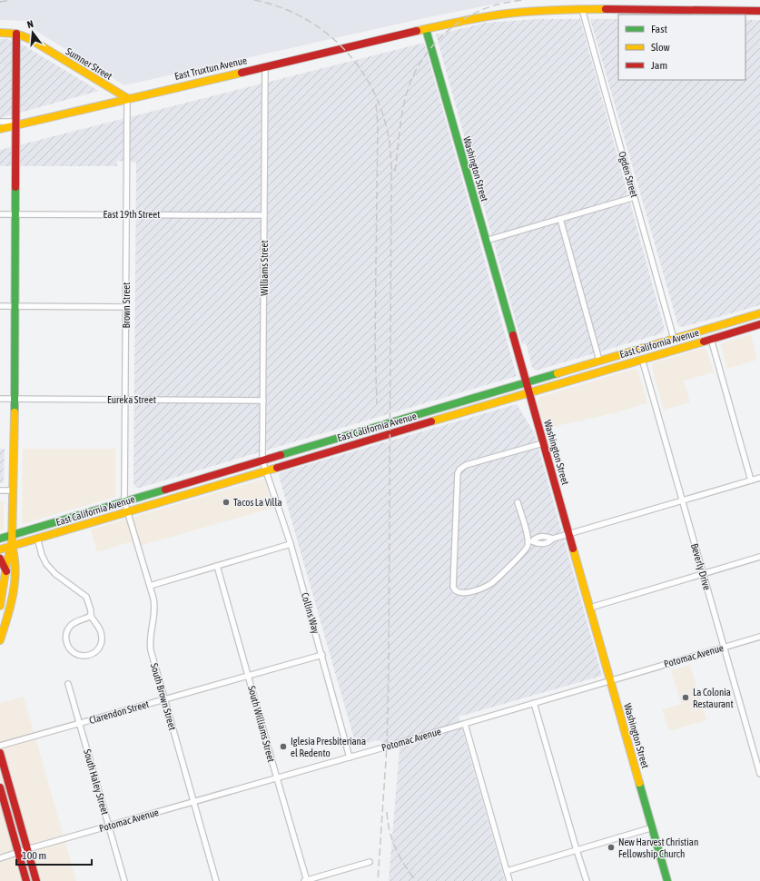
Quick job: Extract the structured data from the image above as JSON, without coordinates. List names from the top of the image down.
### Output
{
  "streets": {
    "main road": [
      "Sumner Street",
      "East Truxtun Avenue",
      "Washington Street",
      "East California Avenue"
    ],
    "street": [
      "Ogden Street",
      "East 19th Street",
      "Williams Street",
      "Brown Street",
      "Eureka Street",
      "Beverly Drive",
      "Collins Way",
      "Potomac Avenue",
      "South Brown Street",
      "Clarendon Street",
      "South Williams Street",
      "South Haley Street"
    ]
  },
  "crossings": [
    ["Sumner Street", "East Truxtun Avenue"],
    ["Sumner Street", "Brown Street"],
    ["East Truxtun Avenue", "Washington Street"],
    ["East Truxtun Avenue", "Ogden Street"],
    ["East Truxtun Avenue", "Williams Street"],
    ["East Truxtun Avenue", "Brown Street"],
    ["Washington Street", "East California Avenue"],
    ["Washington Street", "Potomac Avenue"],
    ["Ogden Street", "East California Avenue"],
    ["East 19th Street", "Williams Street"],
    ["East 19th Street", "Brown Street"],
    ["Williams Street", "East California Avenue"],
    ["Williams Street", "Eureka Street"],
    ["Williams Street", "Collins Way"],
    ["Brown Street", "East California Avenue"],
    ["Brown Street", "Eureka Street"],
    ["Brown Street", "South Brown Street"],
    ["East California Avenue", "Beverly Drive"],
    ["East California Avenue", "Collins Way"],
    ["East California Avenue", "South Brown Street"],
    ["Beverly Drive", "Potomac Avenue"],
    ["Collins Way", "Potomac Avenue"],
    ["Collins Way", "Clarendon Street"],
    ["Potomac Avenue", "South Brown Street"],
    ["Potomac Avenue", "South Williams Street"],
    ["Potomac Avenue", "South Haley Street"],
    ["South Brown Street", "Clarendon Street"],
    ["Clarendon Street", "South Williams Street"],
    ["Clarendon Street", "South Haley Street"]
  ],
  "places": [
    "Tacos La Villa",
    "La Colonia Restaurant",
    "Iglesia Presbiteriana el Redento",
    "New Harvest Christian Fellowship Church"
  ],
  "legend": ["Fast", "Slow", "Jam"],
  "scale_bar": "100 m",
  "north": "top"
}
